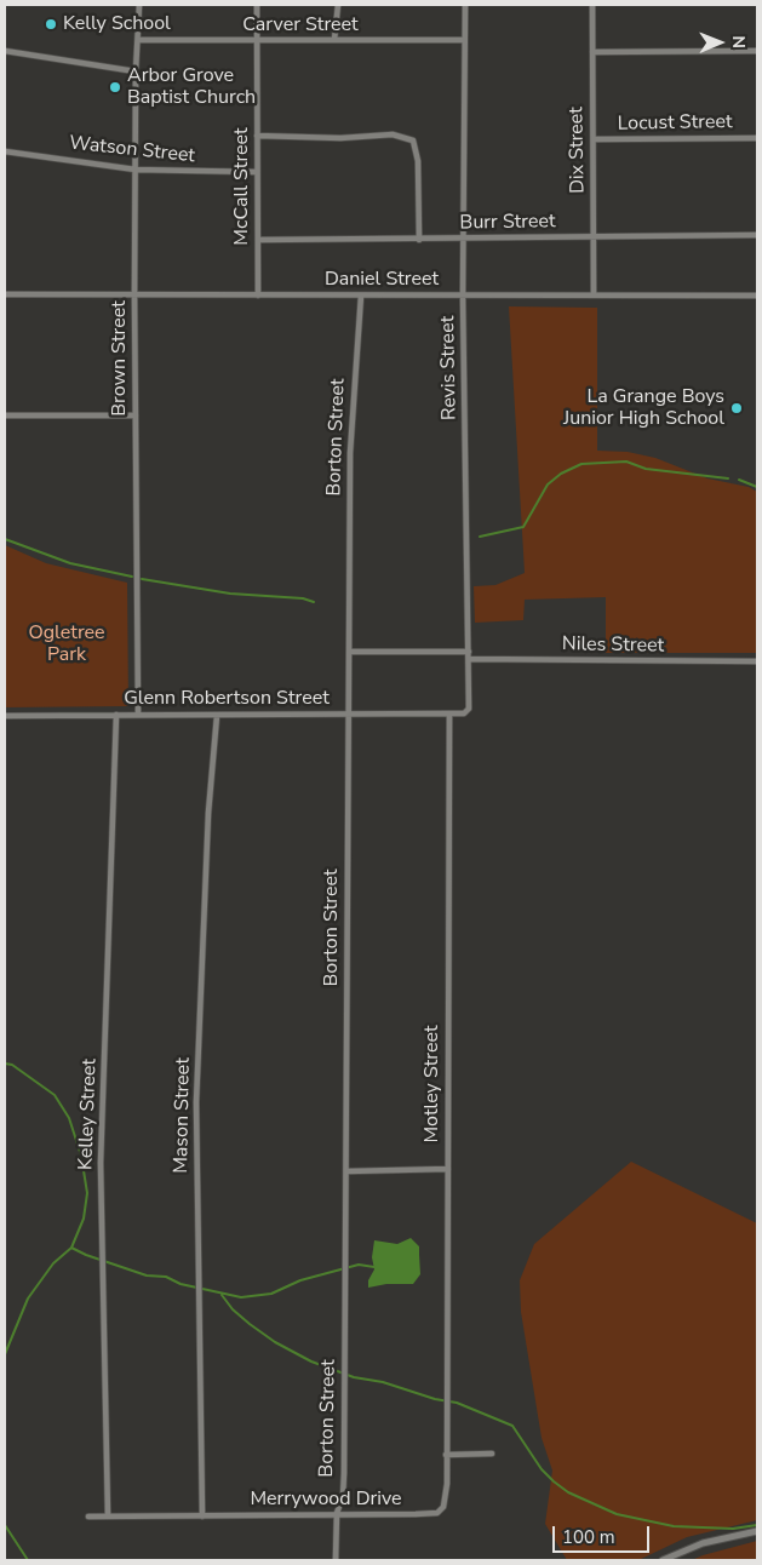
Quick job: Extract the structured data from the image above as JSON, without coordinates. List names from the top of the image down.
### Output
{
  "streets": {
    "street": [
      "Carver Street",
      "Locust Street",
      "Watson Street",
      "Dix Street",
      "McCall Street",
      "Burr Street",
      "Daniel Street",
      "Brown Street",
      "Revis Street",
      "Borton Street",
      "Niles Street",
      "Glenn Robertson Street",
      "Motley Street",
      "Kelley Street",
      "Mason Street",
      "Merrywood Drive"
    ]
  },
  "crossings": [
    ["Carver Street", "McCall Street"],
    ["Carver Street", "Brown Street"],
    ["Carver Street", "Revis Street"],
    ["Locust Street", "Dix Street"],
    ["Watson Street", "McCall Street"],
    ["Watson Street", "Brown Street"],
    ["Dix Street", "Burr Street"],
    ["Dix Street", "Daniel Street"],
    ["McCall Street", "Burr Street"],
    ["McCall Street", "Daniel Street"],
    ["Burr Street", "Revis Street"],
    ["Daniel Street", "Brown Street"],
    ["Daniel Street", "Revis Street"],
    ["Daniel Street", "Borton Street"],
    ["Brown Street", "Glenn Robertson Street"],
    ["Revis Street", "Niles Street"],
    ["Revis Street", "Glenn Robertson Street"],
    ["Revis Street", "Motley Street"],
    ["Borton Street", "Niles Street"],
    ["Borton Street", "Glenn Robertson Street"],
    ["Borton Street", "Merrywood Drive"],
    ["Glenn Robertson Street", "Motley Street"],
    ["Glenn Robertson Street", "Kelley Street"],
    ["Glenn Robertson Street", "Mason Street"],
    ["Motley Street", "Merrywood Drive"],
    ["Kelley Street", "Merrywood Drive"],
    ["Mason Street", "Merrywood Drive"]
  ],
  "parks": ["Ogletree Park"],
  "places": ["Kelly School", "Arbor Grove Baptist Church", "La Grange Boys Junior High School"],
  "scale_bar": "100 m",
  "north": "right"
}
